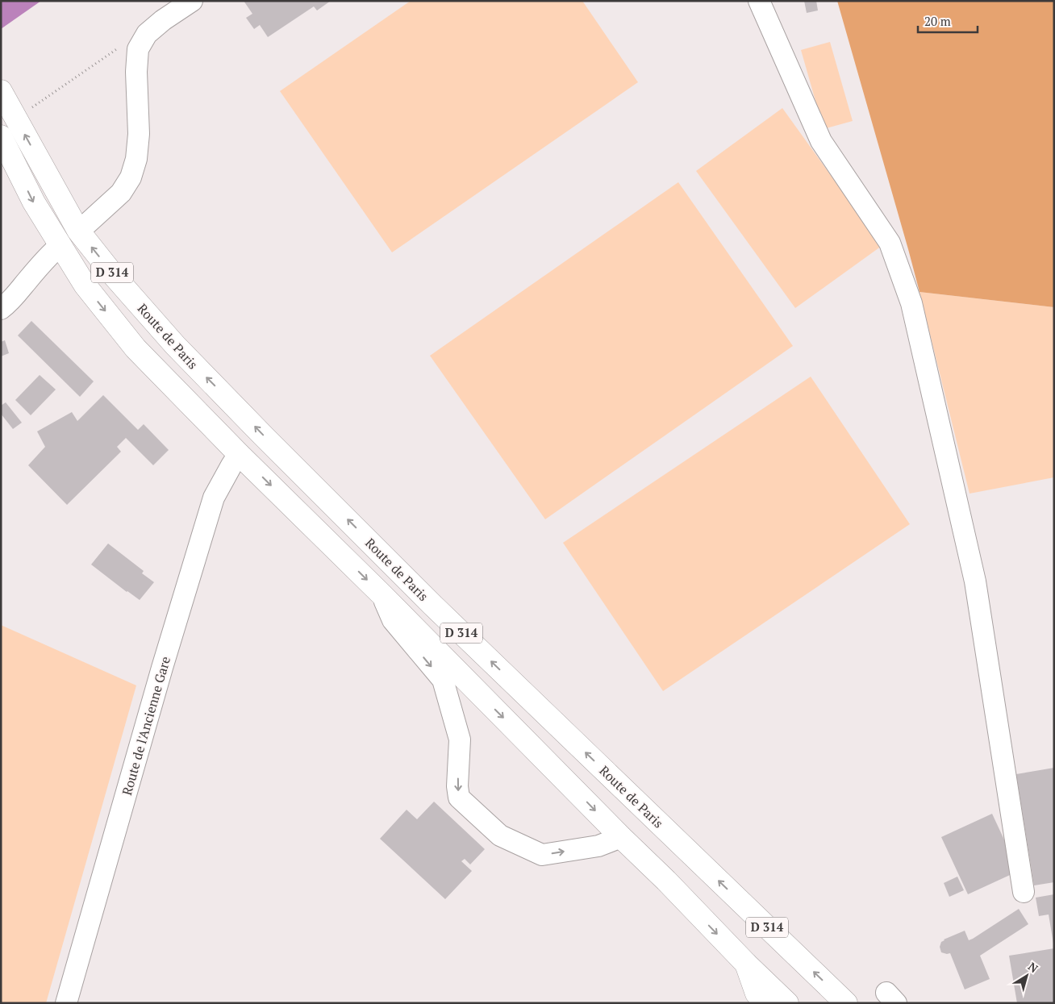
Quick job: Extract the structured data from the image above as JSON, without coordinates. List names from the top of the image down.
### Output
{
  "streets": {
    "main road": ["D 314", "Route de Paris"],
    "street": ["Route de l'Ancienne Gare"]
  },
  "crossings": [
    ["D 314", "Route de l'Ancienne Gare"]
  ],
  "scale_bar": "20 m",
  "north": "top right"
}
